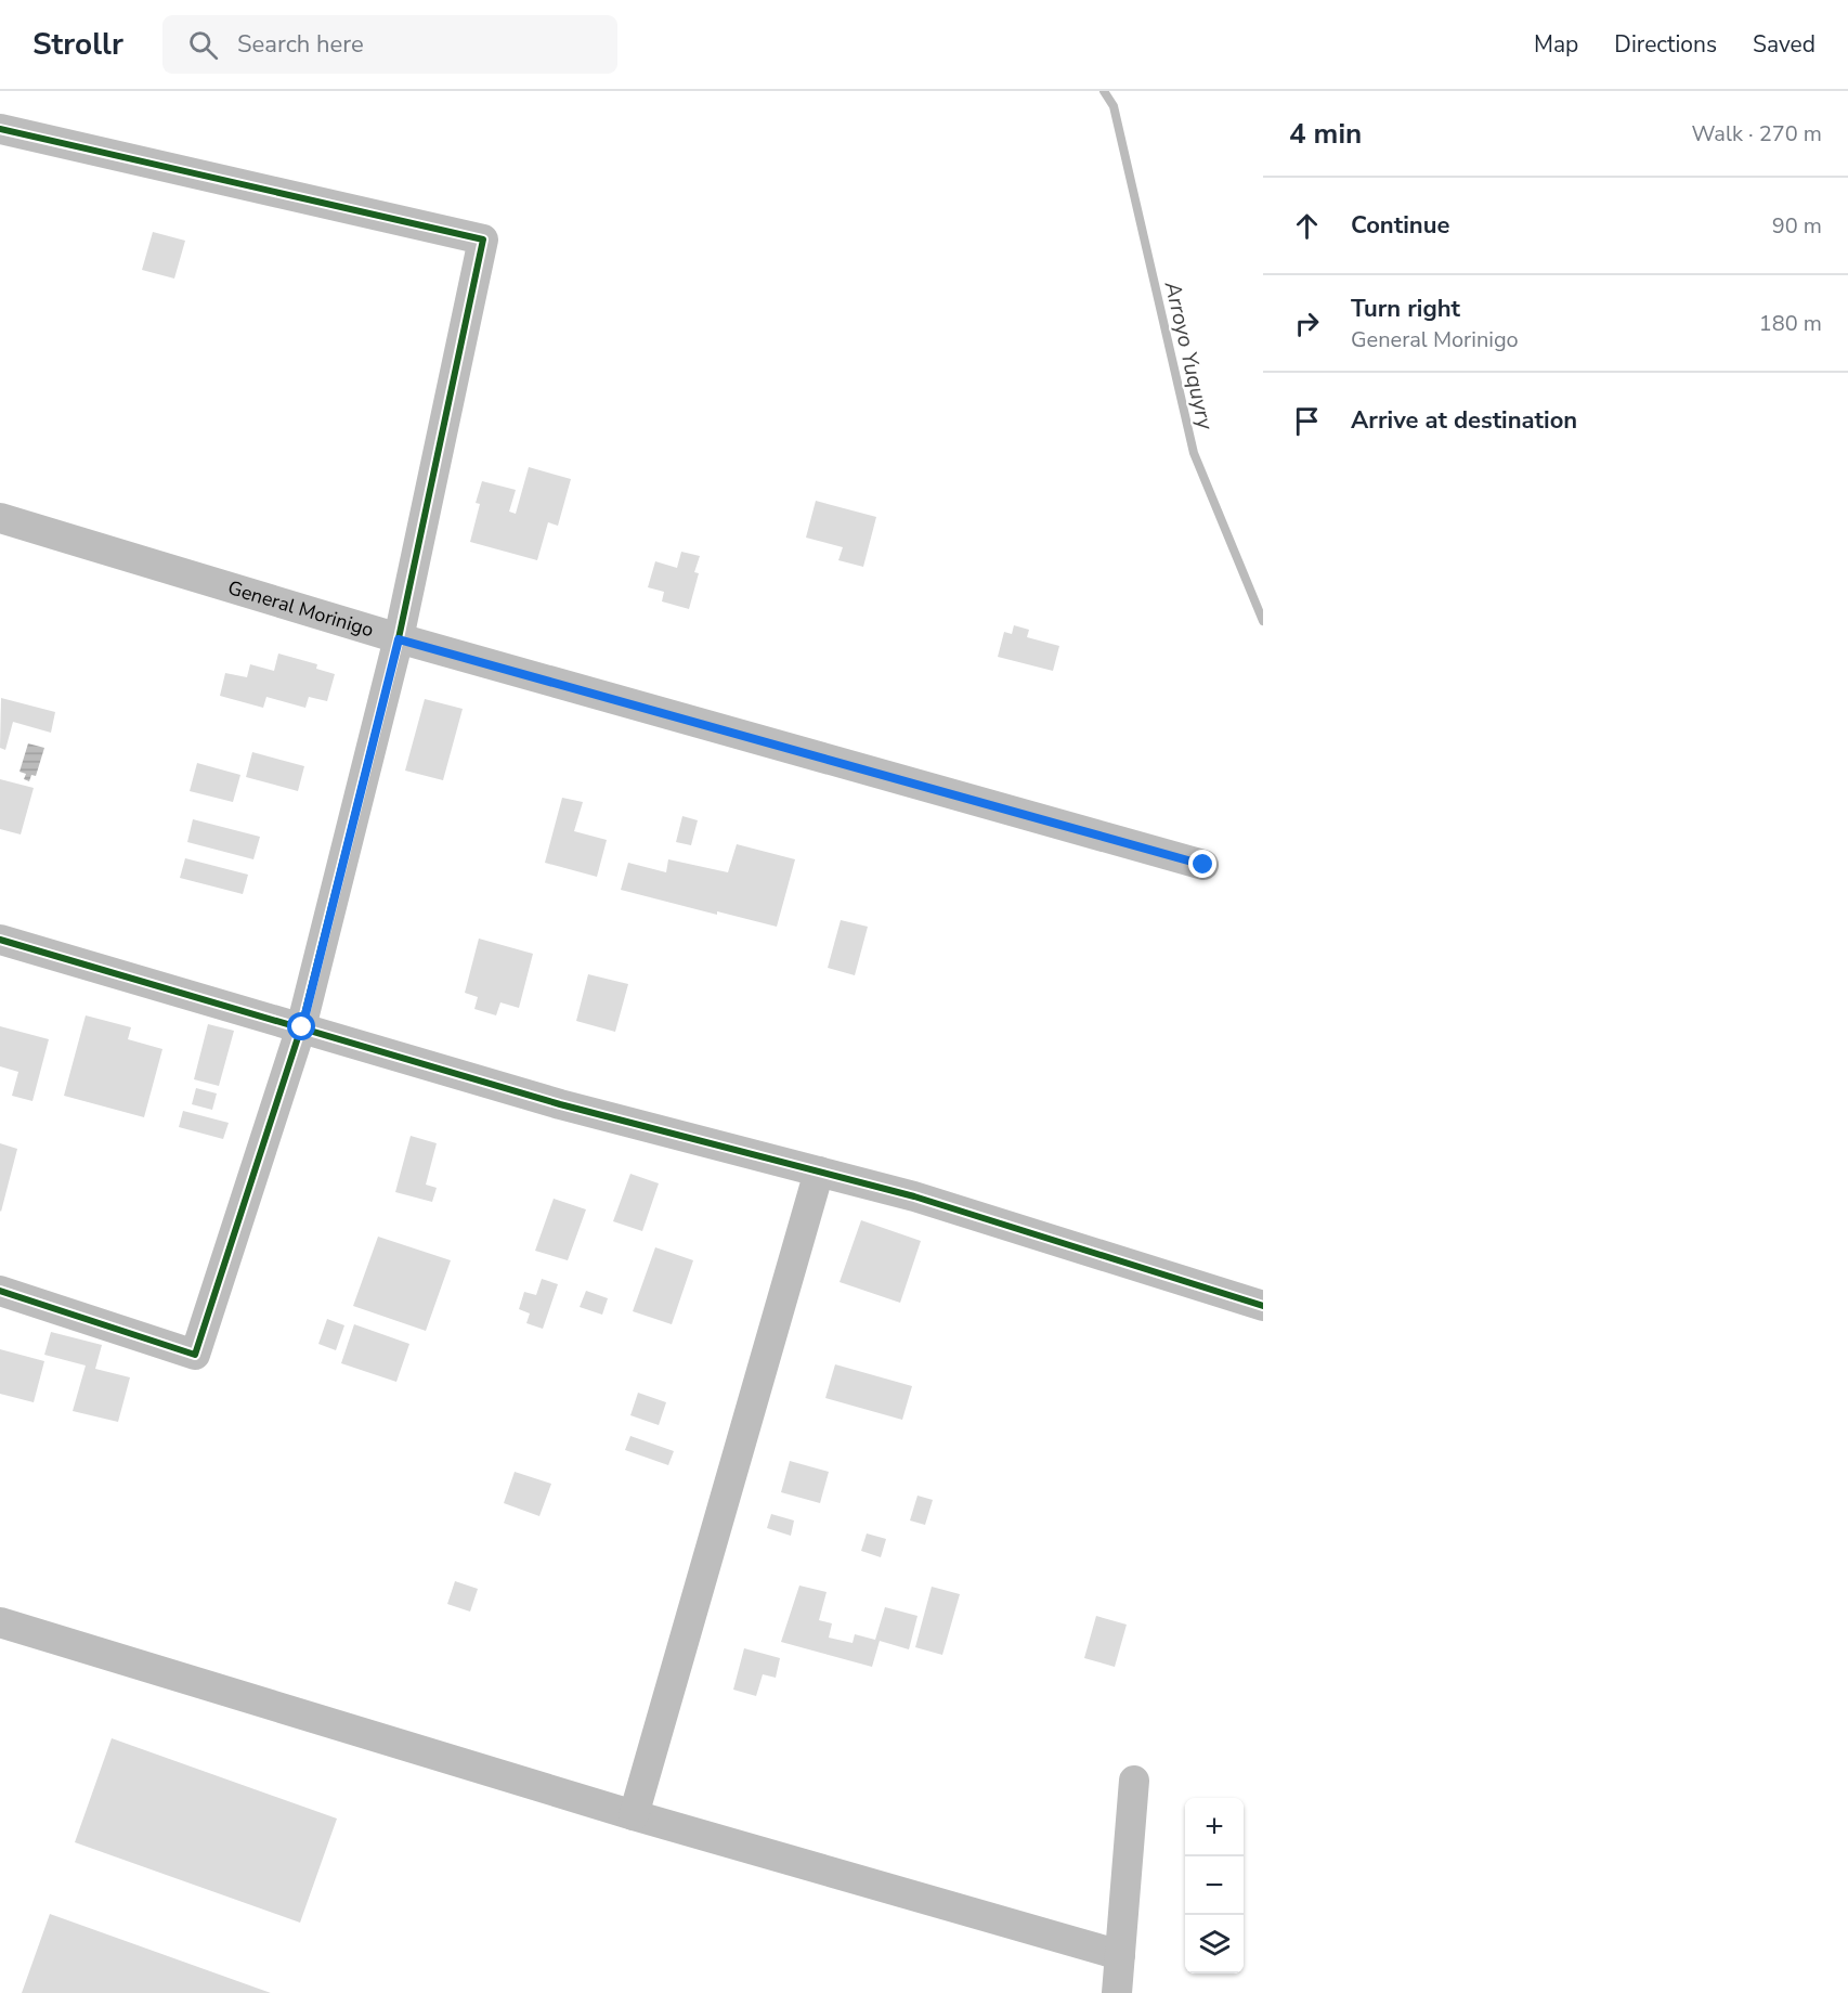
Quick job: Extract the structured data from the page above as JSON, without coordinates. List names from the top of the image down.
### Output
{
  "streets": {
    "street": ["General Morinigo"]
  },
  "water": ["Arroyo Yuquyry"],
  "page": {
    "header": "Strollr",
    "search": "Search here",
    "nav": ["Map", "Directions", "Saved"],
    "heading": ["4 min", "Walk · 270 m"],
    "list": [
      ["Continue", "90 m"],
      ["Turn right", "General Morinigo", "180 m"],
      "Arrive at destination"
    ],
    "map_buttons": ["+", "−"]
  }
}
